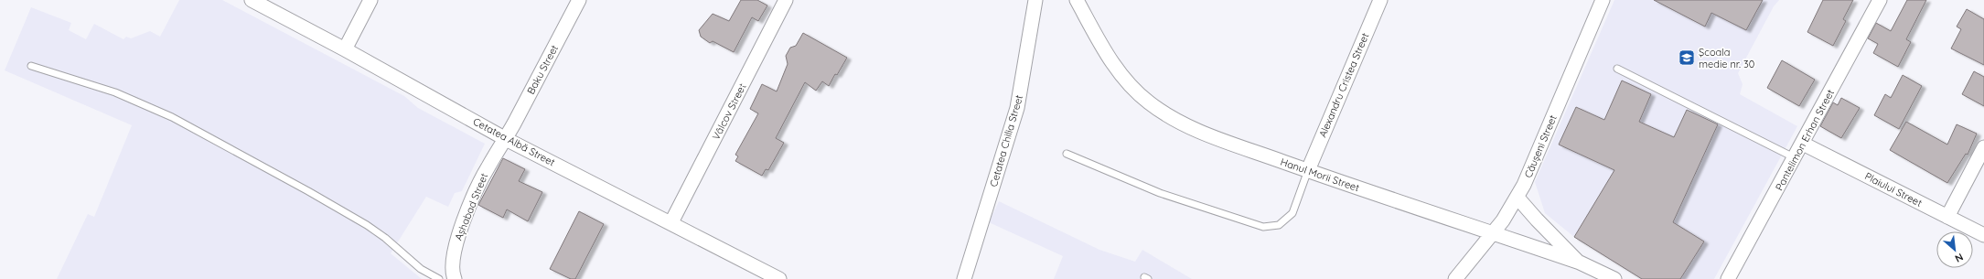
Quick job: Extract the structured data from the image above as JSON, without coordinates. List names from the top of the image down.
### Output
{
  "streets": {
    "street": [
      "Baku Street",
      "Alexandru Cristea Street",
      "Vâlcov Street",
      "Pantelimon Erhan Street",
      "Cetatea Chilia Street",
      "Cetatea Albă Street",
      "Căușeni Street",
      "Hanul Morii Street",
      "Plaiului Street",
      "Așhabad Street"
    ]
  },
  "crossings": [
    ["Baku Street", "Cetatea Albă Street"],
    ["Baku Street", "Așhabad Street"],
    ["Alexandru Cristea Street", "Hanul Morii Street"],
    ["Vâlcov Street", "Cetatea Albă Street"],
    ["Pantelimon Erhan Street", "Plaiului Street"],
    ["Cetatea Albă Street", "Așhabad Street"],
    ["Căușeni Street", "Hanul Morii Street"]
  ],
  "places": {
    "school or university": ["Şcoala medie nr. 30"]
  },
  "north": "bottom right"
}
